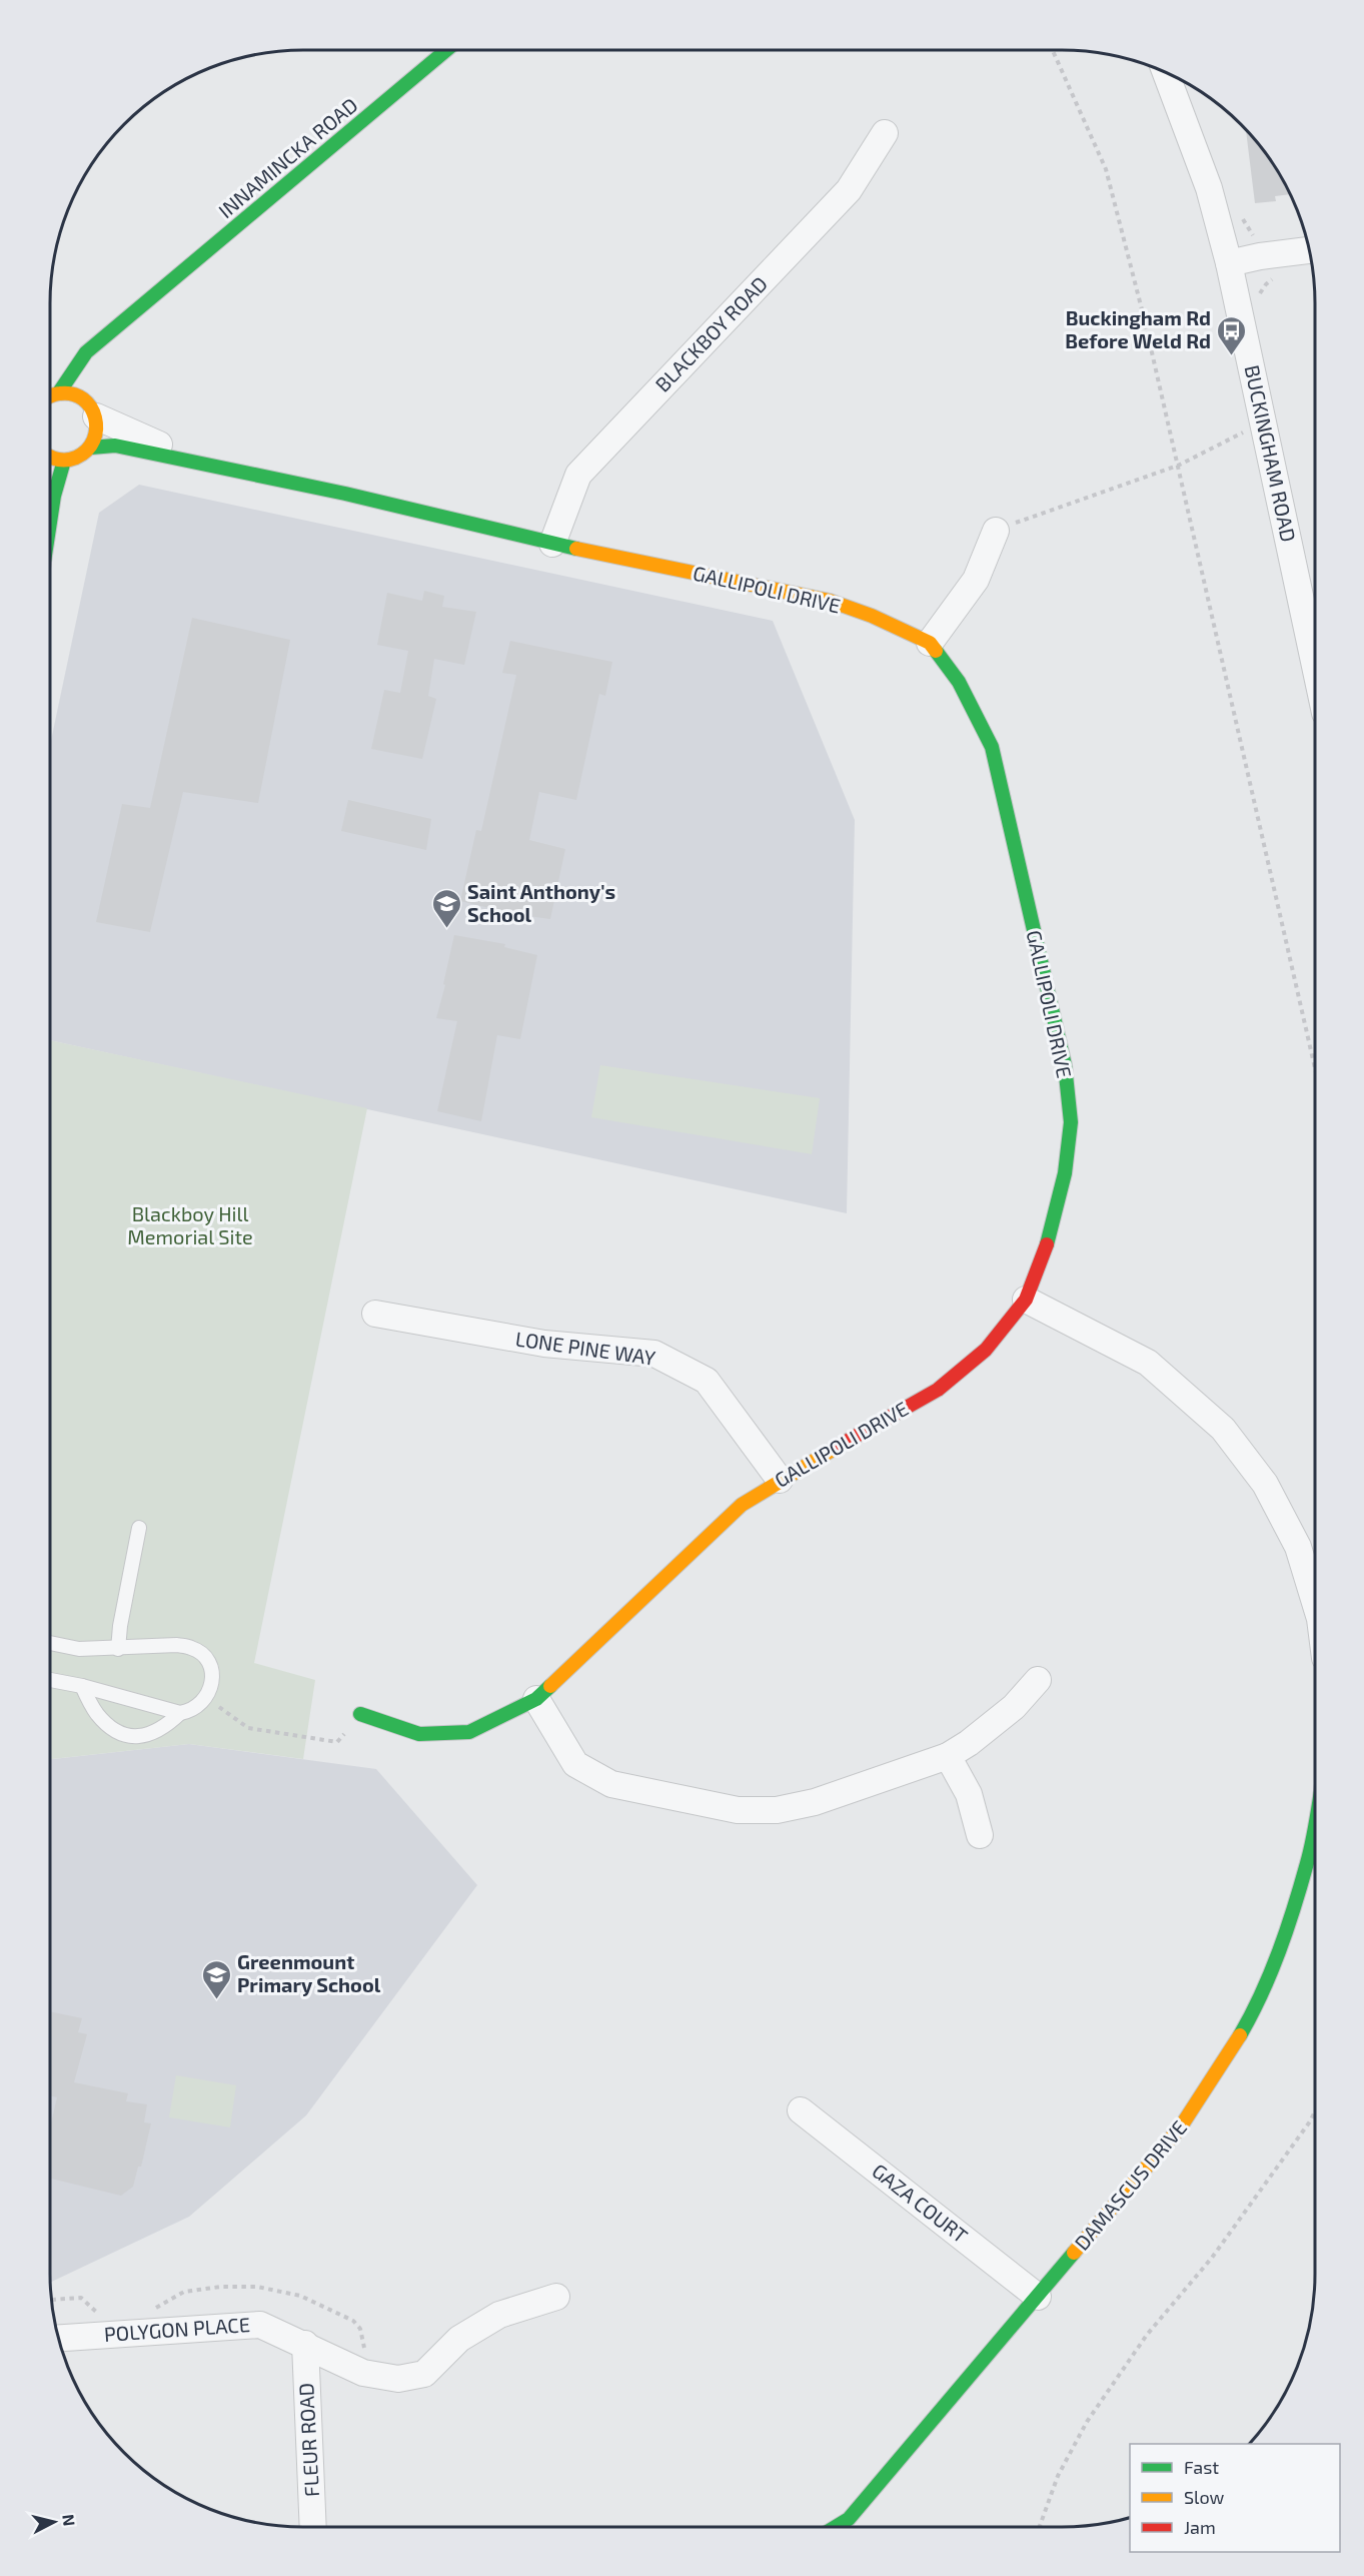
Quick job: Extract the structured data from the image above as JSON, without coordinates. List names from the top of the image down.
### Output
{
  "streets": {
    "street": [
      "INNAMINCKA ROAD",
      "BLACKBOY ROAD",
      "BUCKINGHAM ROAD",
      "GALLIPOLI DRIVE",
      "LONE PINE WAY",
      "DAMASCUS DRIVE",
      "GAZA COURT",
      "POLYGON PLACE",
      "FLEUR ROAD"
    ]
  },
  "crossings": [
    ["BLACKBOY ROAD", "GALLIPOLI DRIVE"],
    ["GALLIPOLI DRIVE", "LONE PINE WAY"],
    ["DAMASCUS DRIVE", "GAZA COURT"],
    ["POLYGON PLACE", "FLEUR ROAD"]
  ],
  "parks": ["Blackboy Hill Memorial Site"],
  "places": {
    "bus stop": ["Buckingham Rd Before Weld Rd"],
    "school or university": ["Saint Anthony's School", "Greenmount Primary School"]
  },
  "legend": ["Fast", "Slow", "Jam"],
  "north": "right"
}
